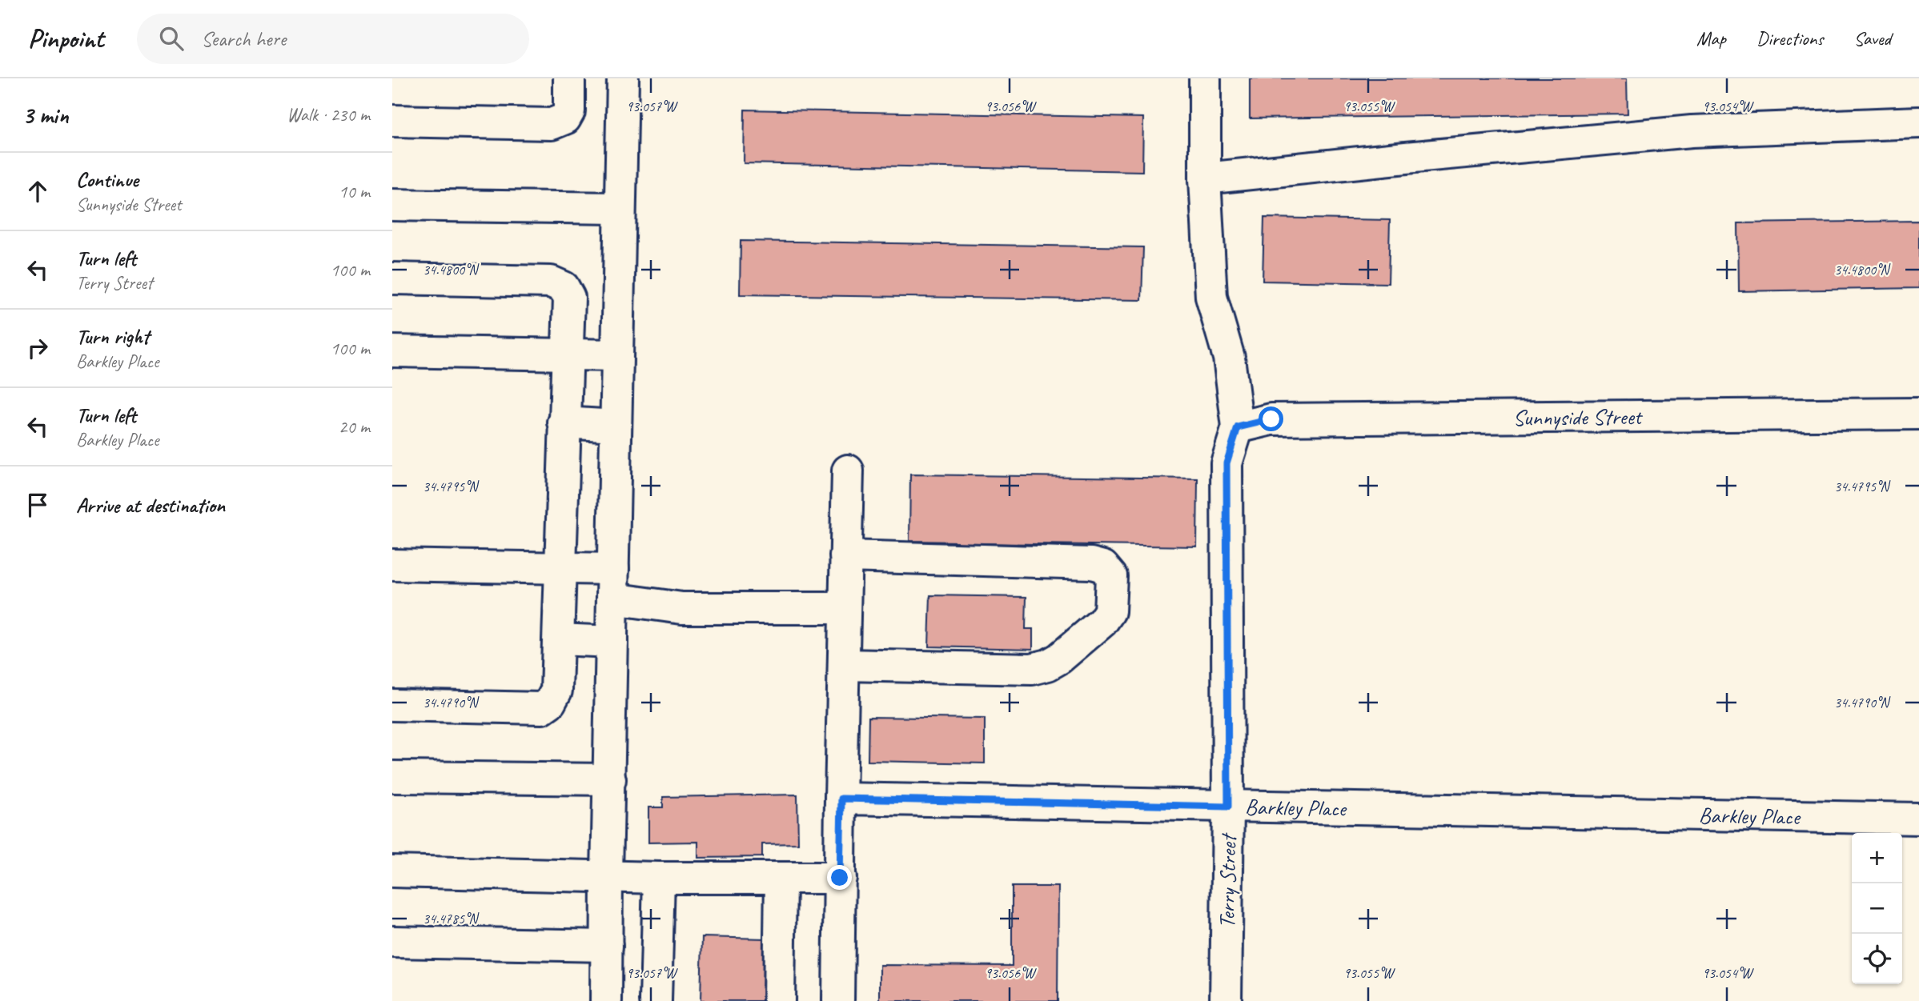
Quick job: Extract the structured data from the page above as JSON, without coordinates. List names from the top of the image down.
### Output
{
  "streets": {
    "street": ["Sunnyside Street", "Barkley Place", "Terry Street"]
  },
  "crossings": [
    ["Sunnyside Street", "Terry Street"],
    ["Barkley Place", "Terry Street"]
  ],
  "page": {
    "header": "Pinpoint",
    "search": "Search here",
    "nav": ["Map", "Directions", "Saved"],
    "heading": ["3 min", "Walk · 230 m"],
    "list": [
      ["Continue", "Sunnyside Street", "10 m"],
      ["Turn left", "Terry Street", "100 m"],
      ["Turn right", "Barkley Place", "100 m"],
      ["Turn left", "Barkley Place", "20 m"],
      "Arrive at destination"
    ],
    "map_buttons": ["+", "−"]
  },
  "coordinates": [
    "93.057°W",
    "93.056°W",
    "93.055°W",
    "93.054°W",
    "34.4800°N",
    "34.4795°N",
    "34.4790°N",
    "34.4785°N"
  ]
}
